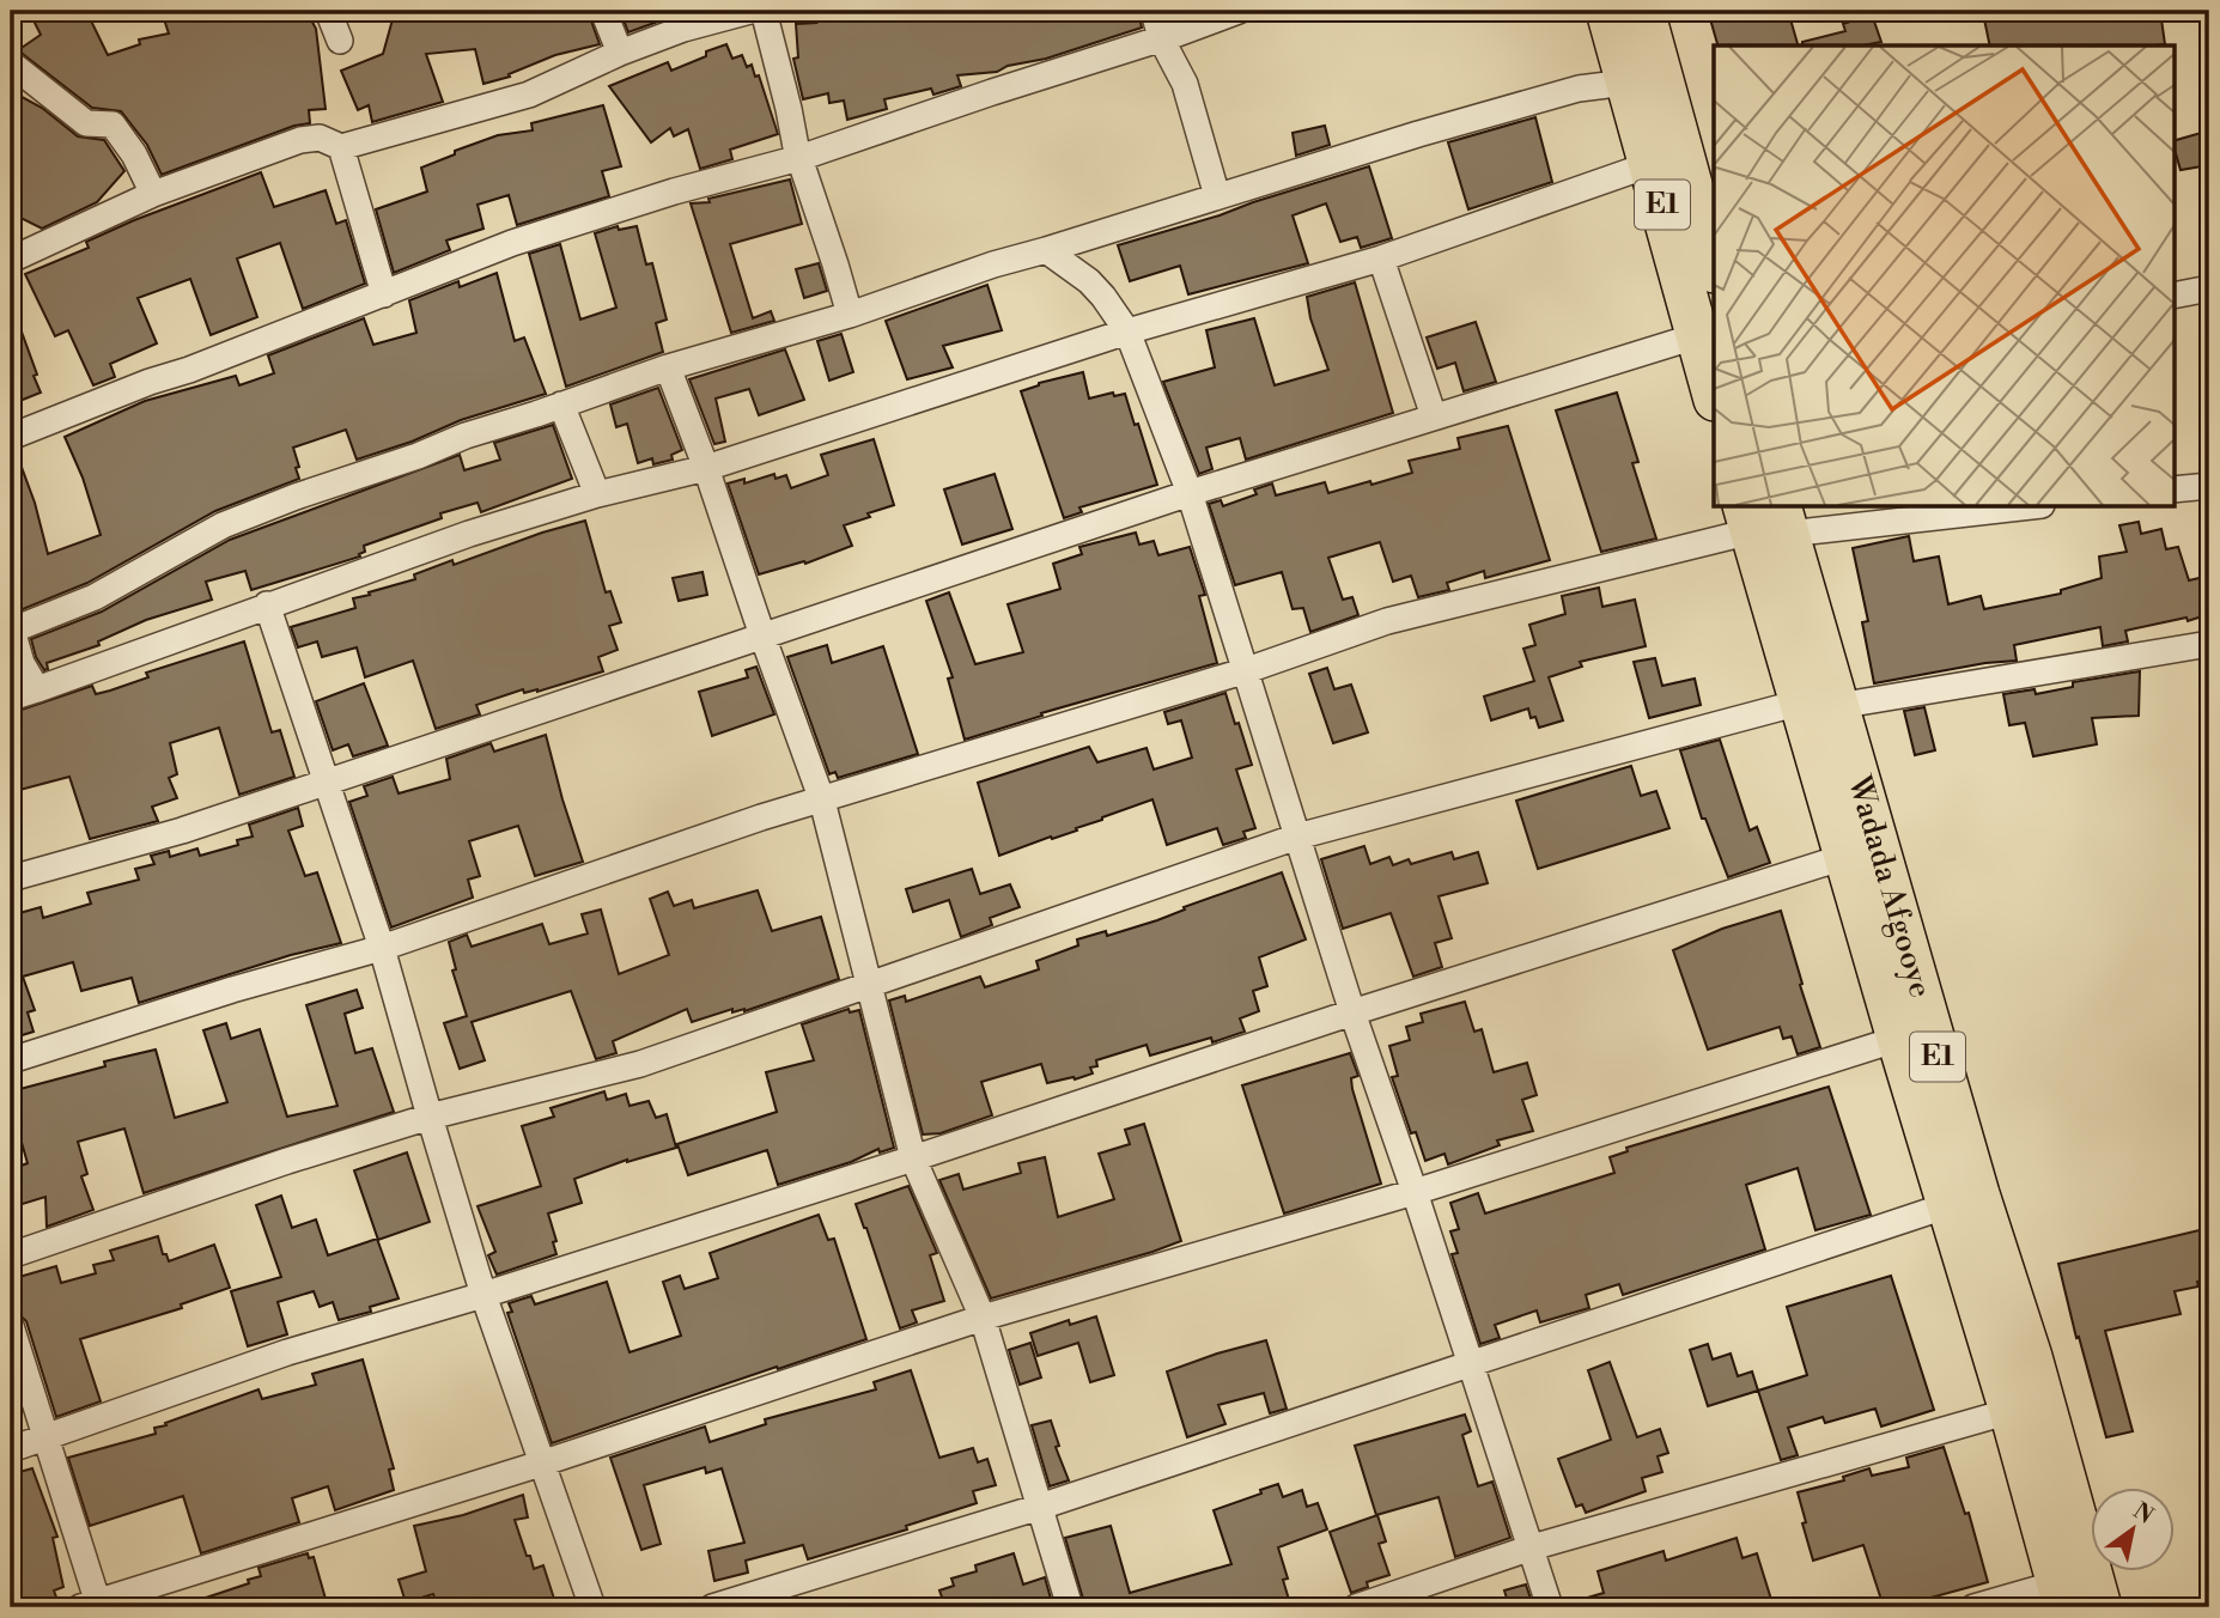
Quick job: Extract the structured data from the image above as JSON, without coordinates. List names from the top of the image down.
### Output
{
  "streets": {
    "highway": ["E1", "Wadada Afgooye"]
  },
  "north": "top right"
}
